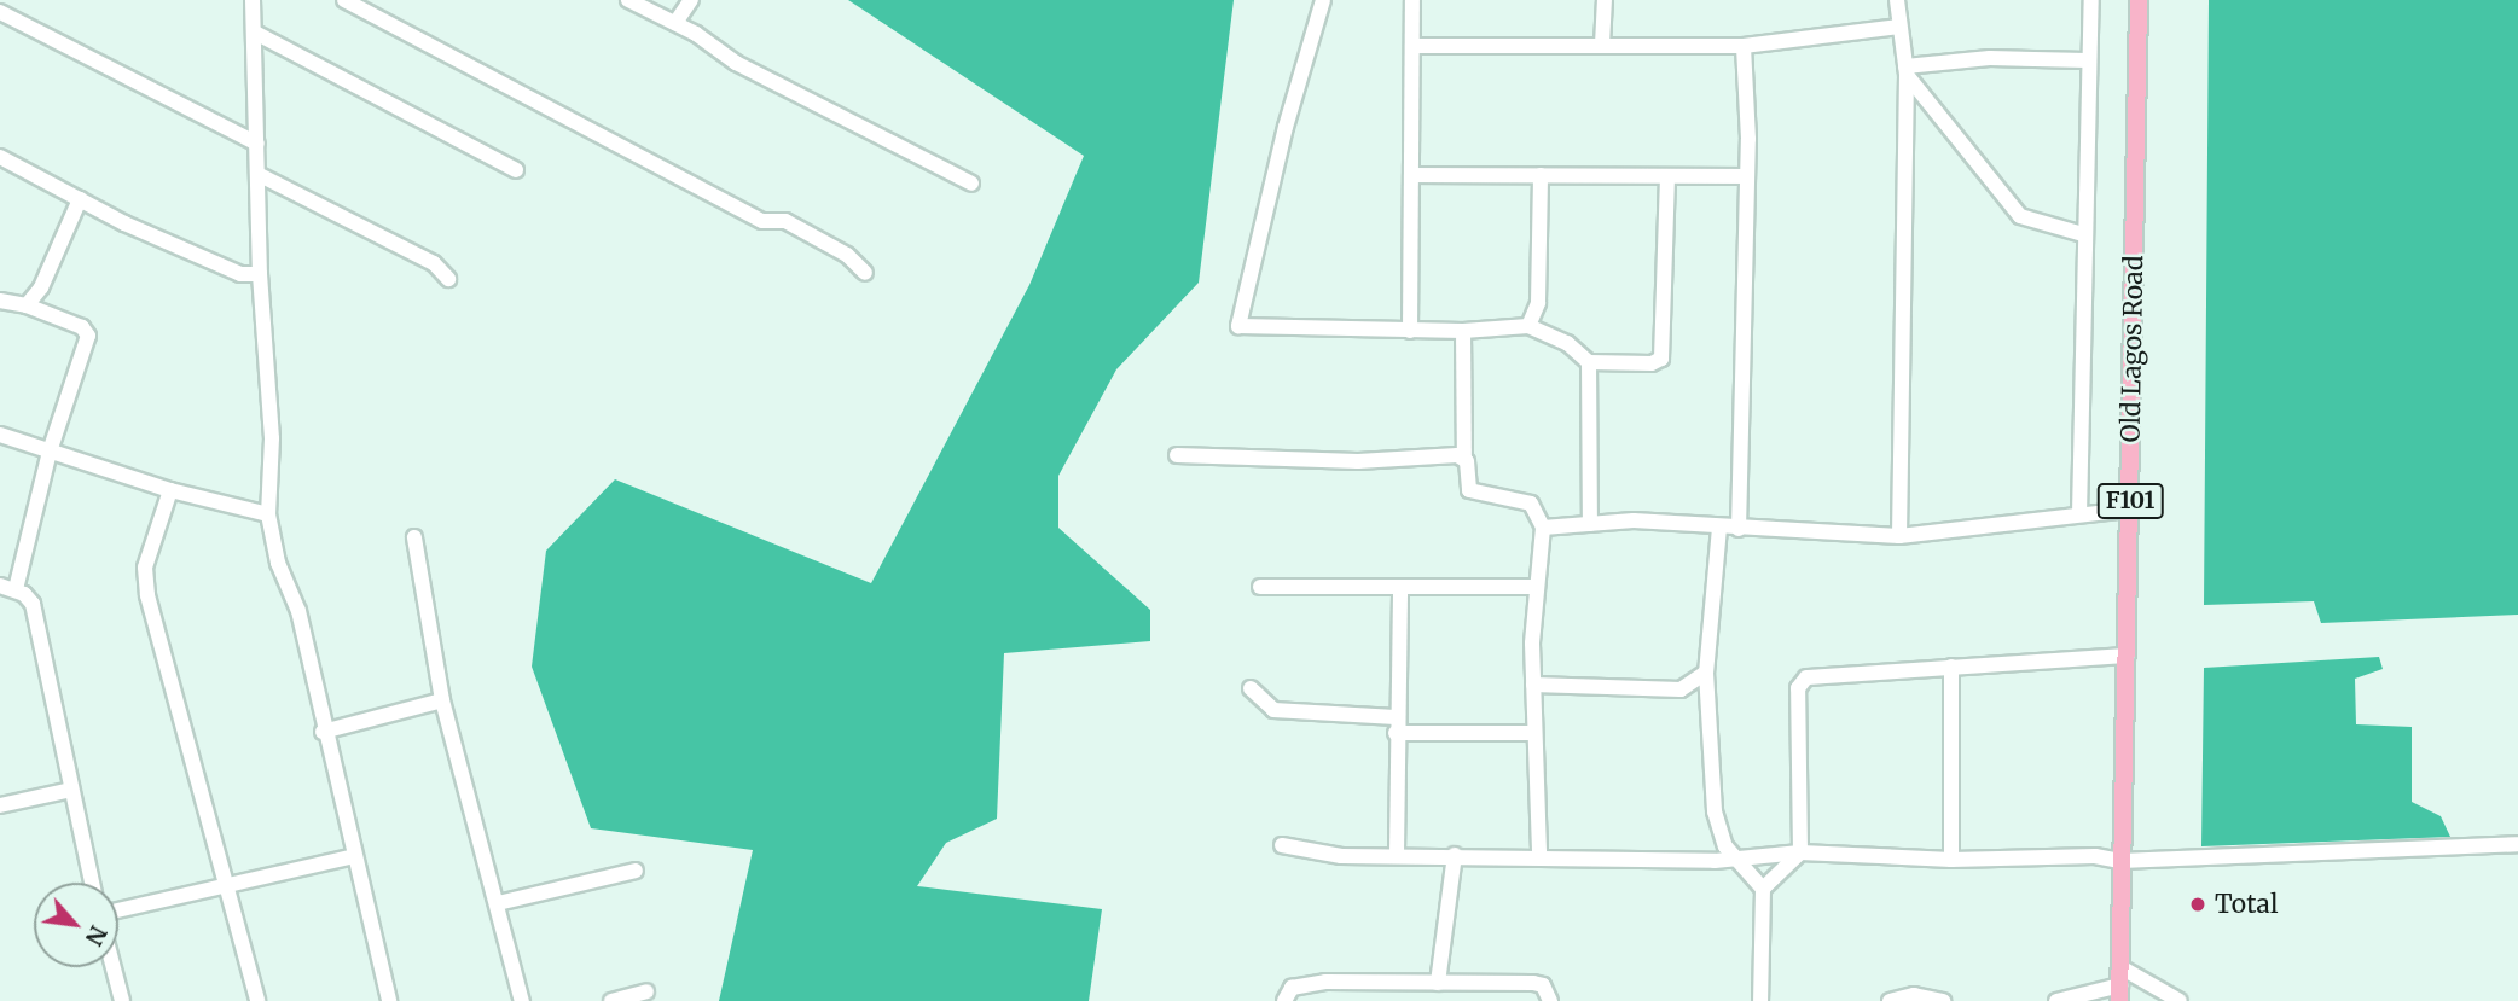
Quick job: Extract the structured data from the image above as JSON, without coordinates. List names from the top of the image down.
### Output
{
  "streets": {
    "main road": ["Old Lagos Road", "F101"]
  },
  "places": ["Total"],
  "north": "bottom right"
}
